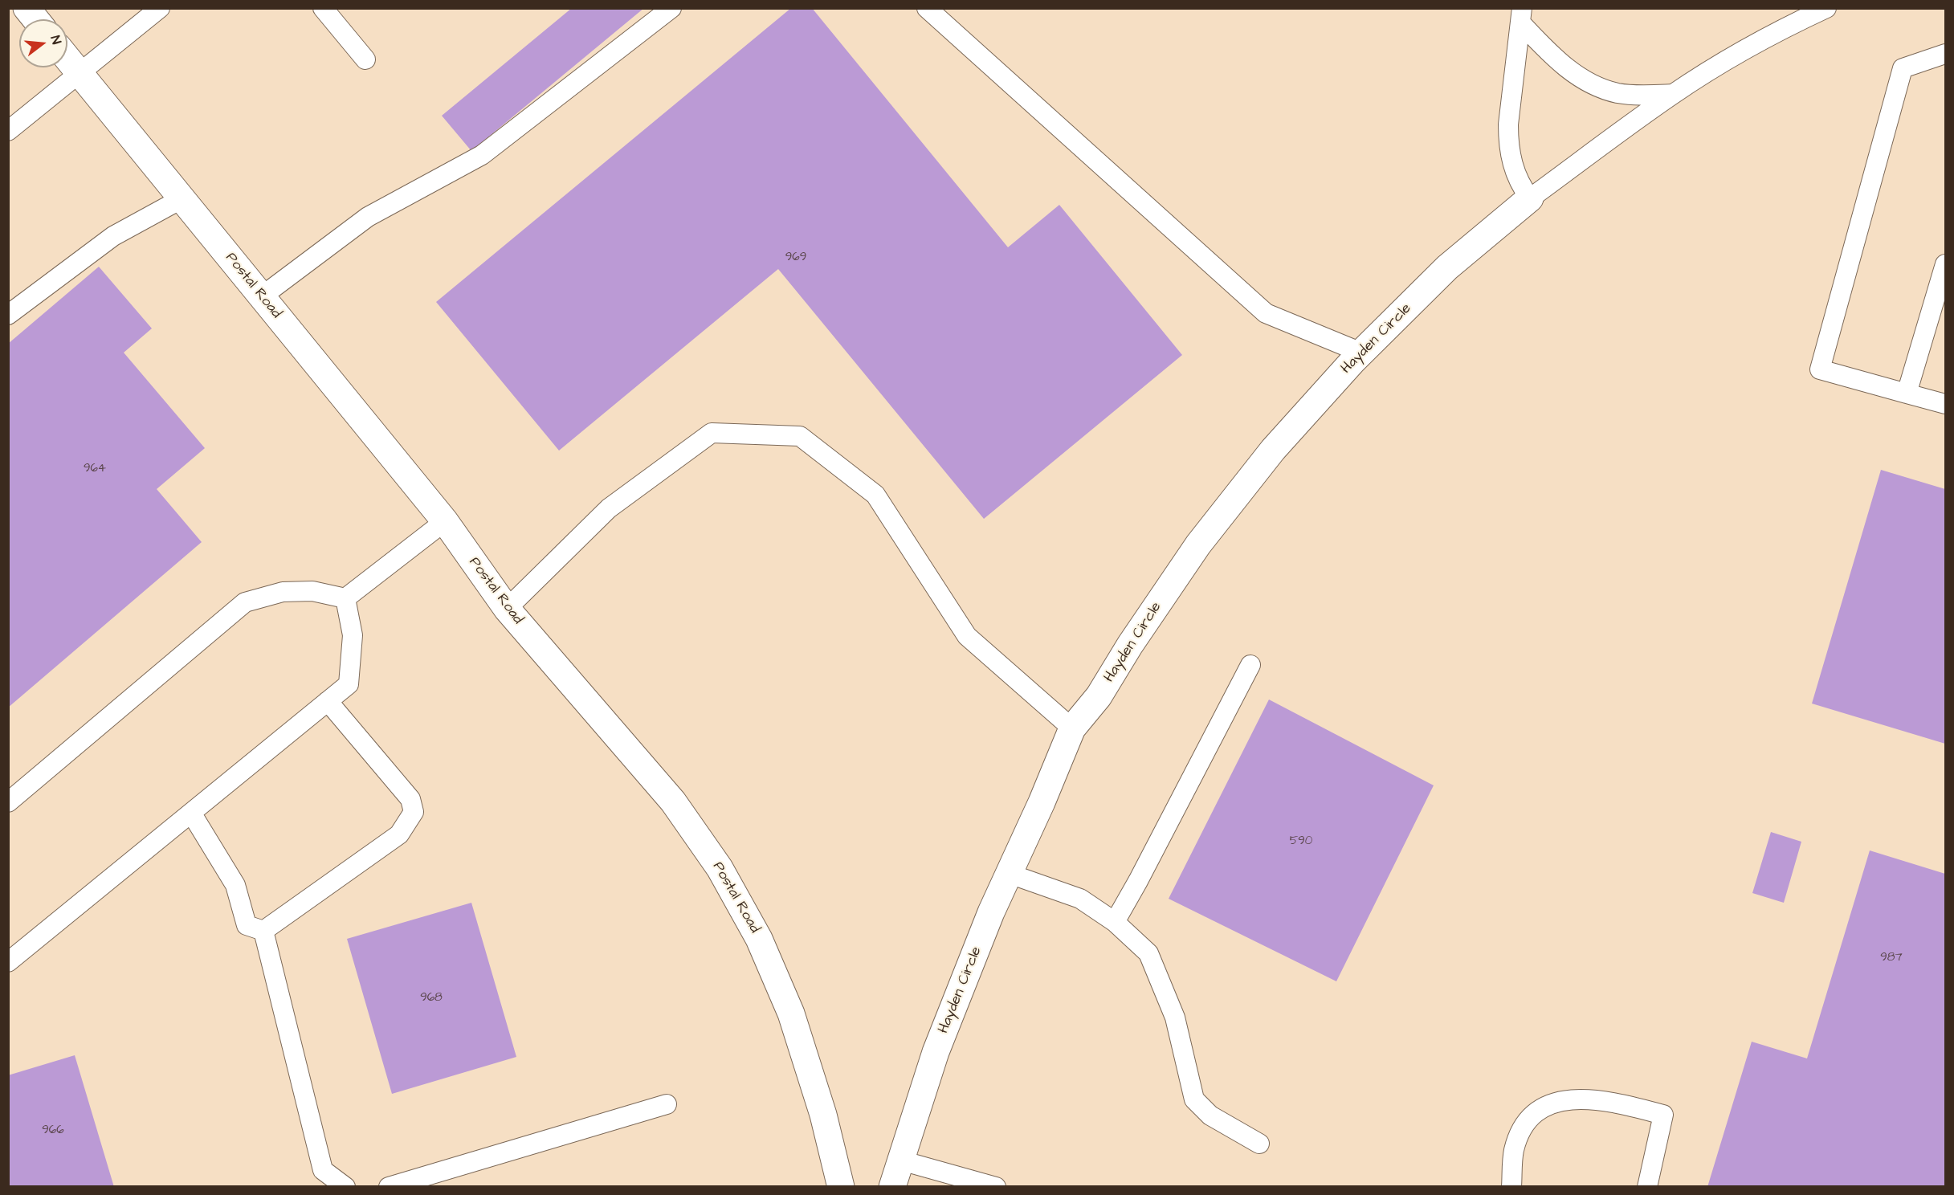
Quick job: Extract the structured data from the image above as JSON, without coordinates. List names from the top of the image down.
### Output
{
  "streets": {
    "street": ["Postal Road", "Hayden Circle"]
  },
  "house_numbers": [
    "969",
    "964",
    "590",
    "987",
    "968",
    "966"
  ],
  "north": "right"
}
